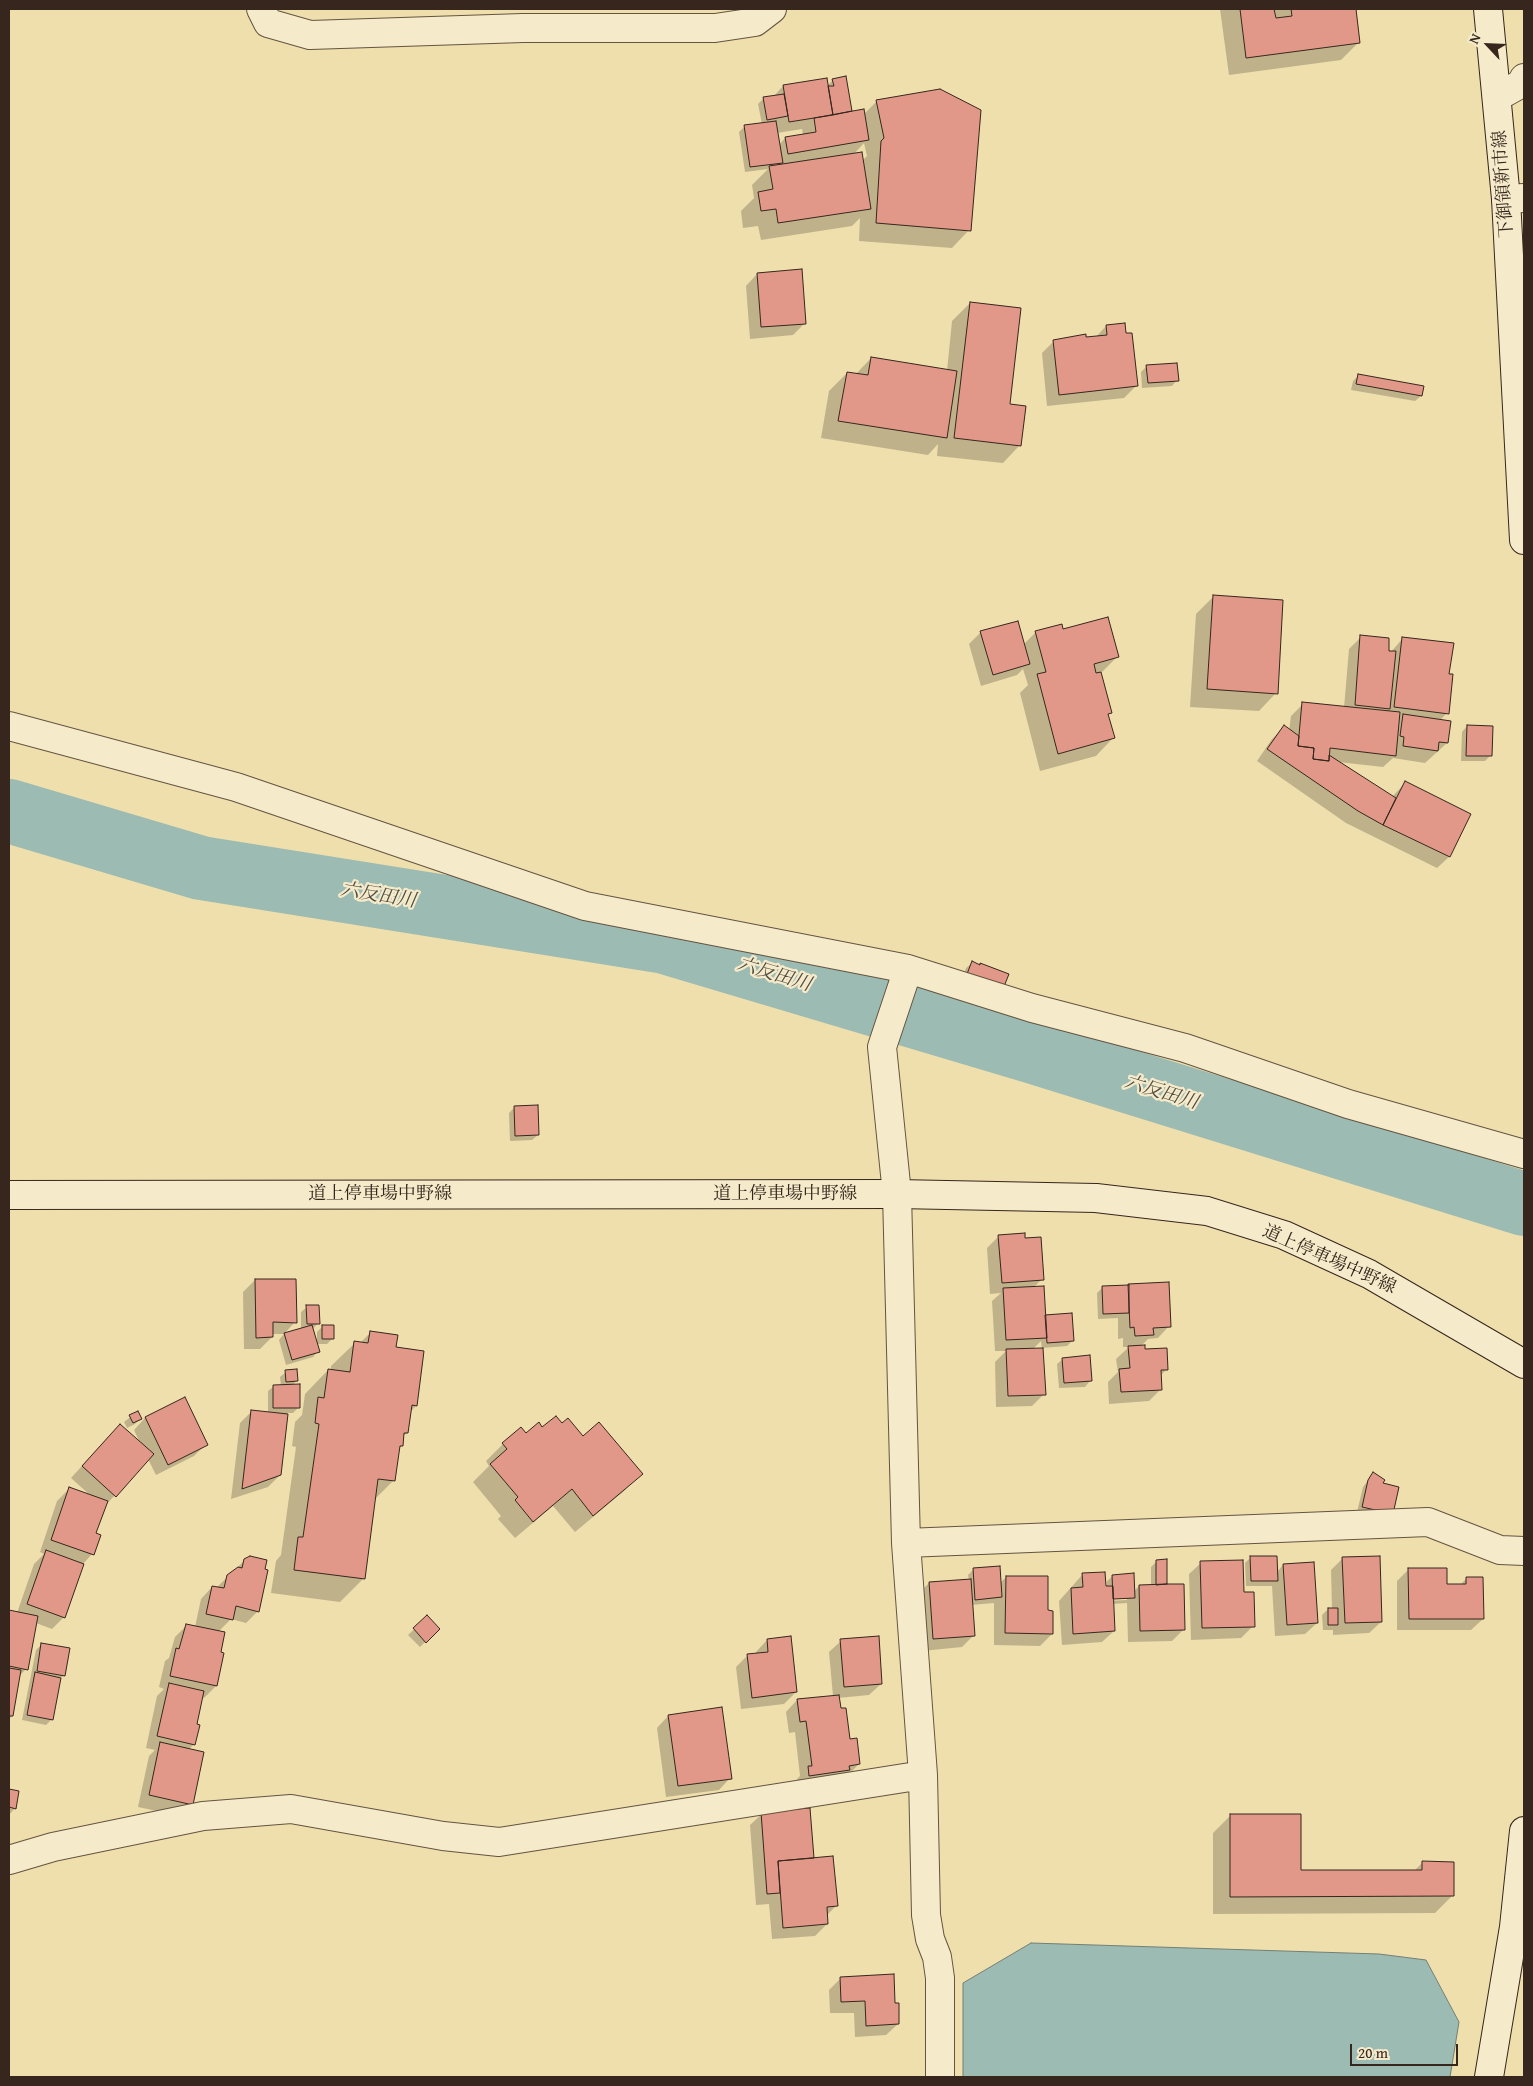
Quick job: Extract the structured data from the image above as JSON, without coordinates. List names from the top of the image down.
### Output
{
  "streets": {
    "street": ["下御領新市線", "道上停車場中野線"]
  },
  "water": ["六反田川"],
  "scale_bar": "20 m",
  "north": "top left"
}
